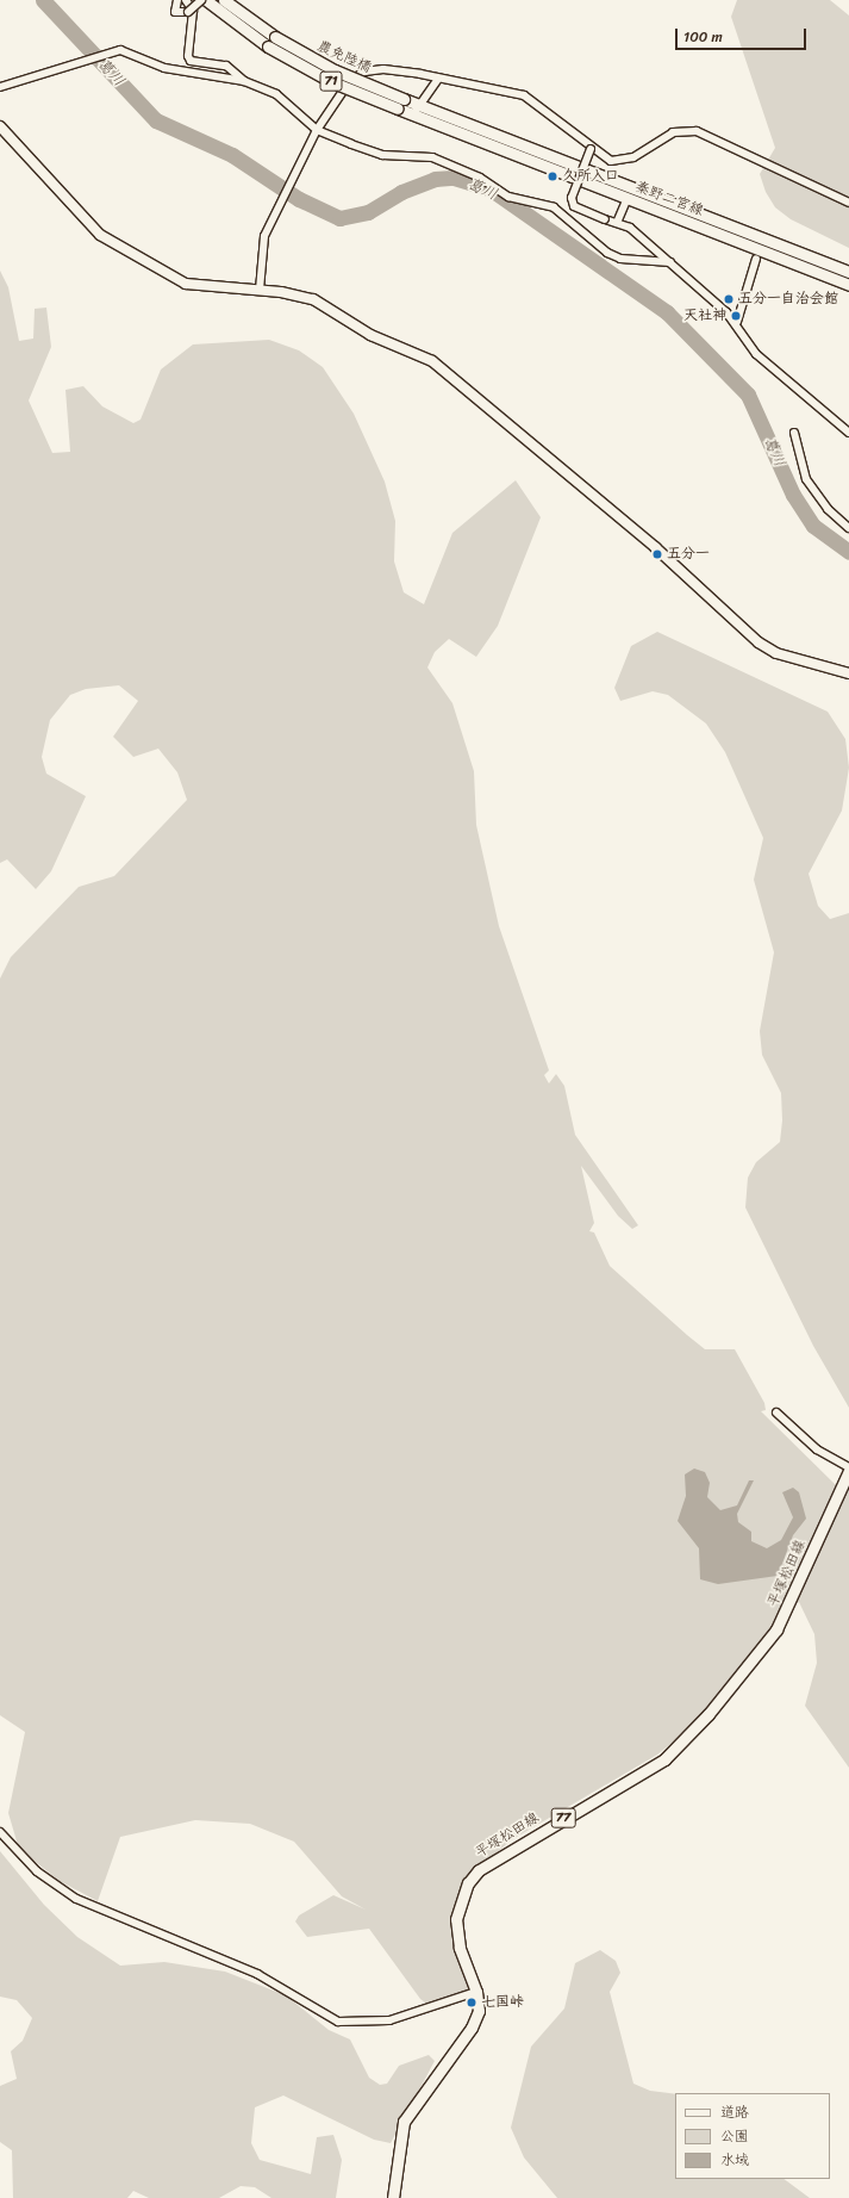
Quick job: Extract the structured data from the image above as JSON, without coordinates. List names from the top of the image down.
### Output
{
  "streets": {
    "main road": [
      "農免陸橋",
      "71",
      "秦野二宮線",
      "平塚松田線",
      "77"
    ]
  },
  "crossings": [
    ["農免陸橋", "71"],
    ["農免陸橋", "秦野二宮線"]
  ],
  "water": ["葛川"],
  "places": [
    "久所入口",
    "五分一自治会館",
    "天社神",
    "五分一",
    "七国峠"
  ],
  "legend": ["道路", "公園", "水域"],
  "scale_bar": "100 m"
}
